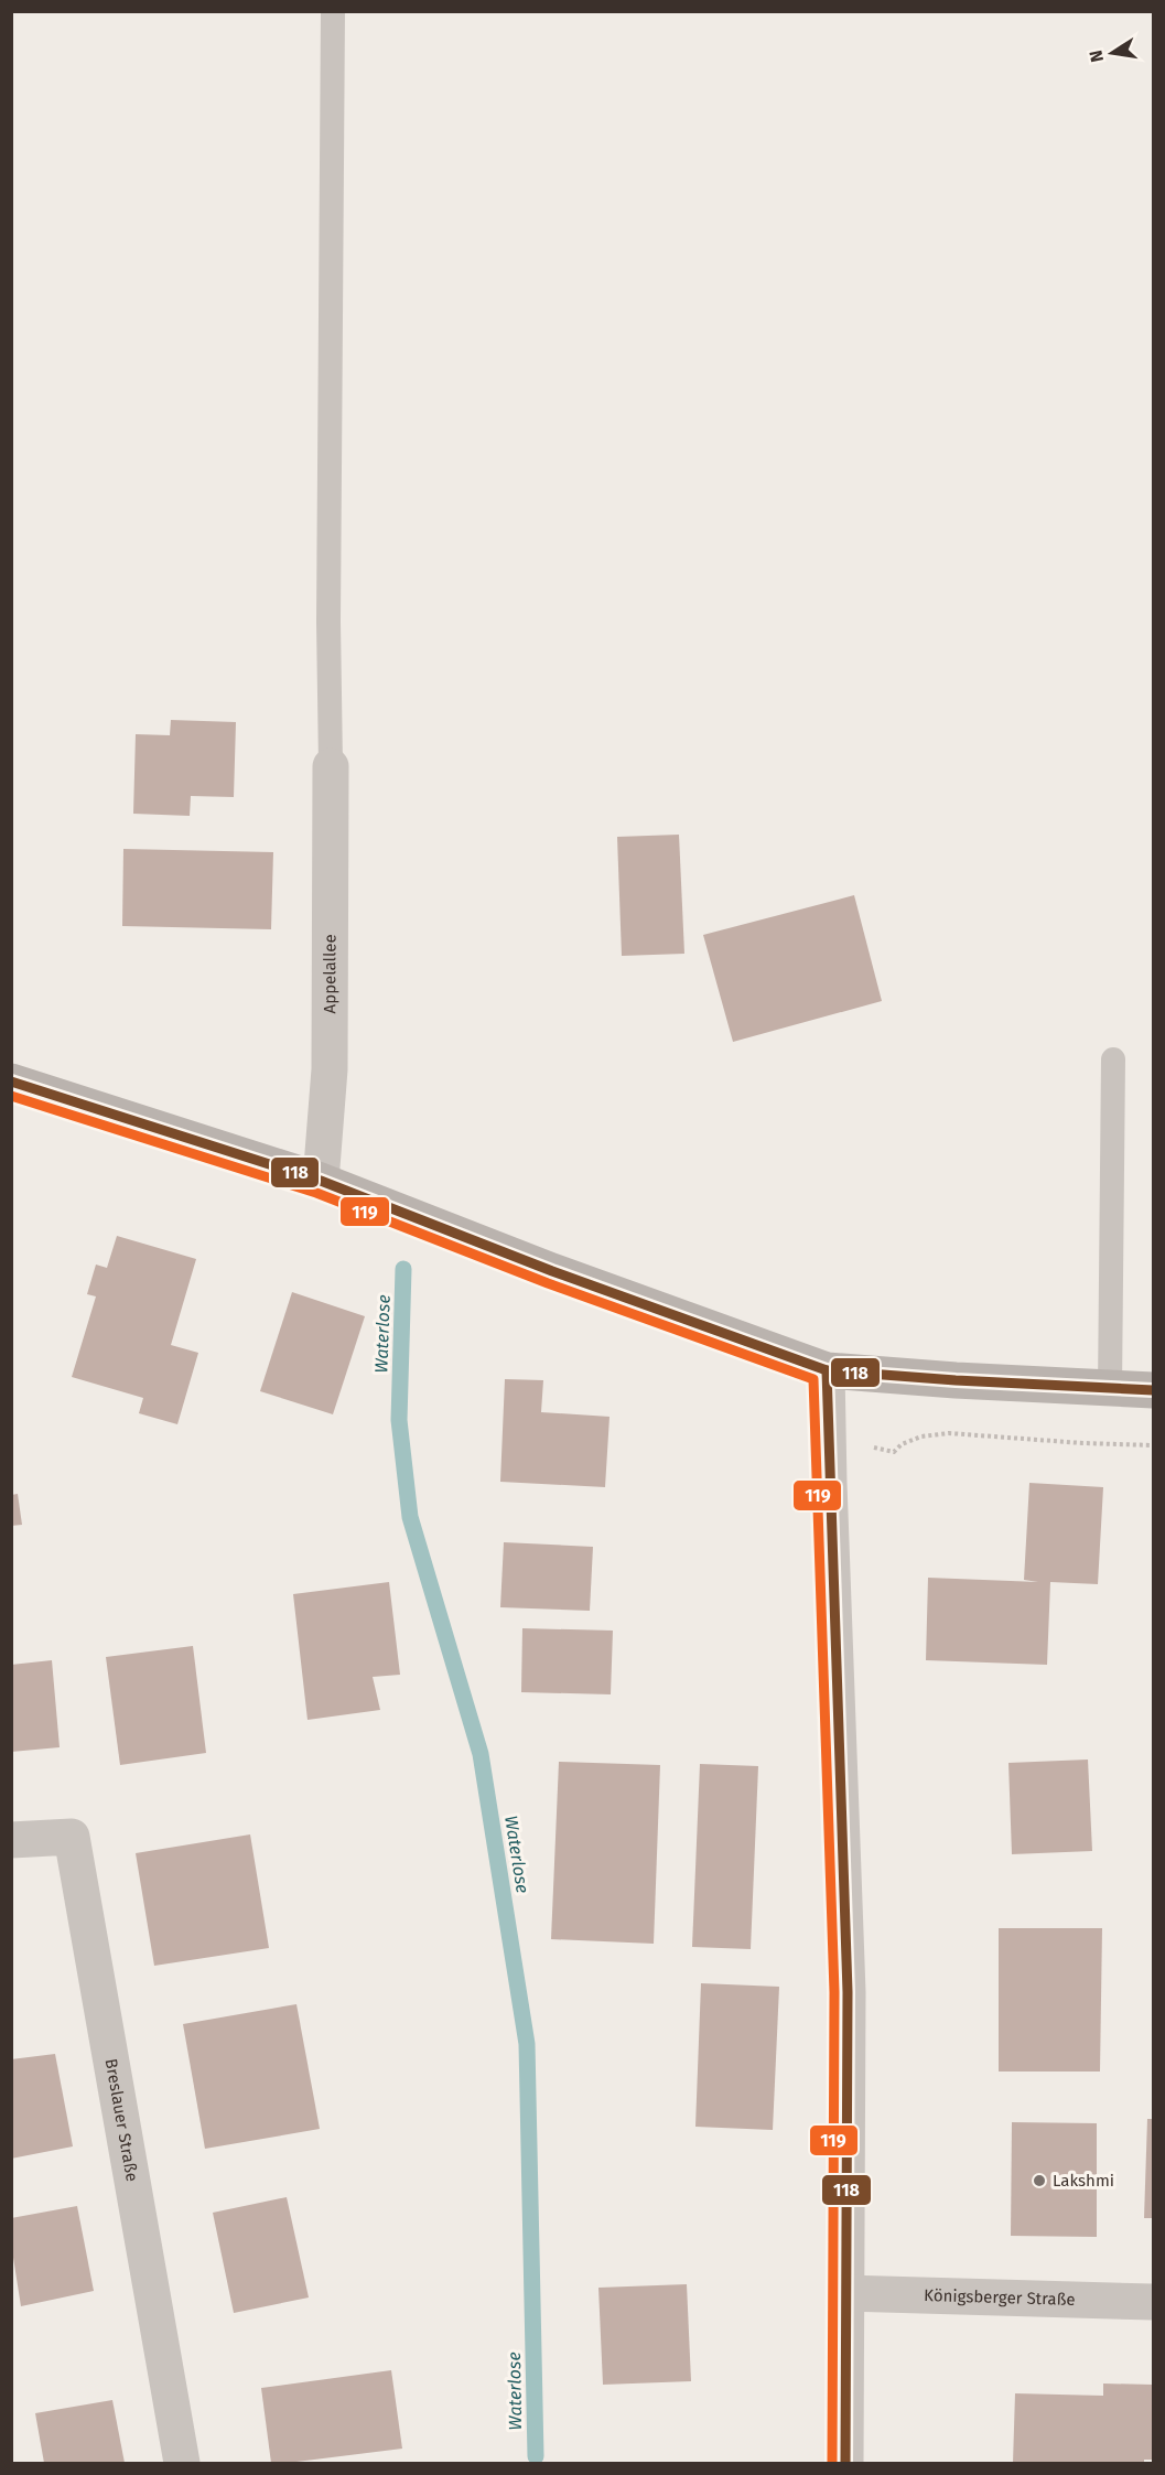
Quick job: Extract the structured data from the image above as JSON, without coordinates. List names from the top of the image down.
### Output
{
  "streets": {
    "street": ["Appelallee", "Breslauer Straße", "Königsberger Straße"]
  },
  "water": ["Waterlose"],
  "places": ["Lakshmi"],
  "lines": ["transit line 118", "transit line 119"],
  "north": "left"
}
